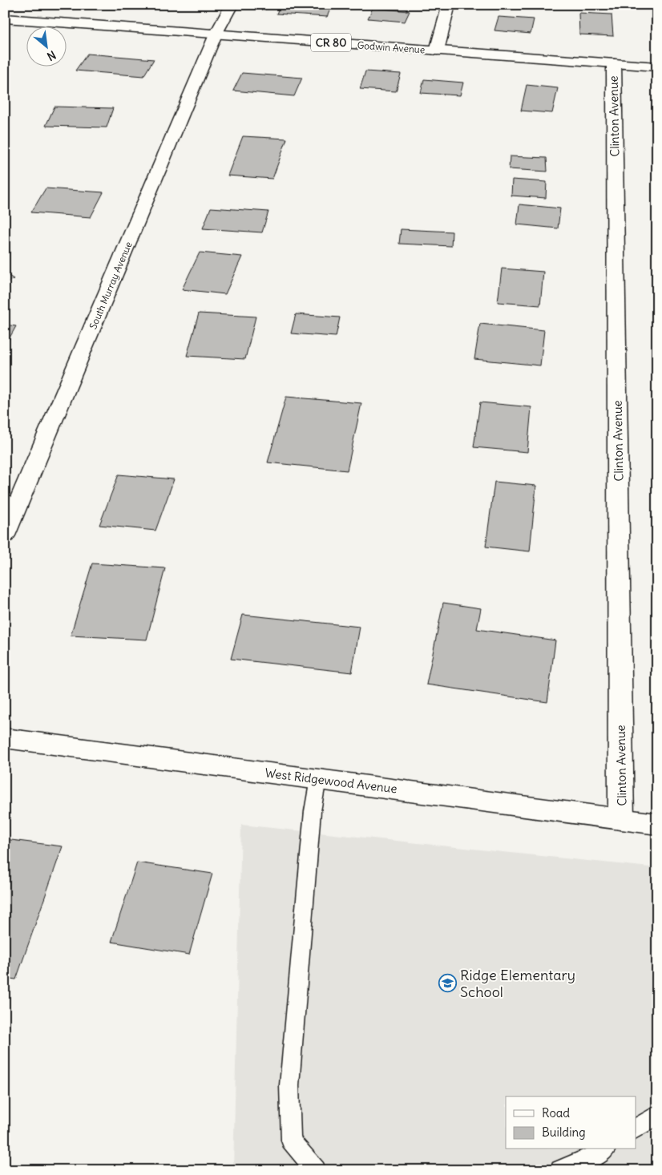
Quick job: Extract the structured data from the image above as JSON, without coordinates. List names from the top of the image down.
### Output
{
  "streets": {
    "street": [
      "CR 80",
      "Godwin Avenue",
      "Clinton Avenue",
      "South Murray Avenue",
      "West Ridgewood Avenue"
    ]
  },
  "crossings": [
    ["Godwin Avenue", "Clinton Avenue"],
    ["Godwin Avenue", "South Murray Avenue"],
    ["Clinton Avenue", "West Ridgewood Avenue"]
  ],
  "places": {
    "school or university": ["Ridge Elementary School"]
  },
  "legend": ["Road", "Building"],
  "north": "bottom right"
}
